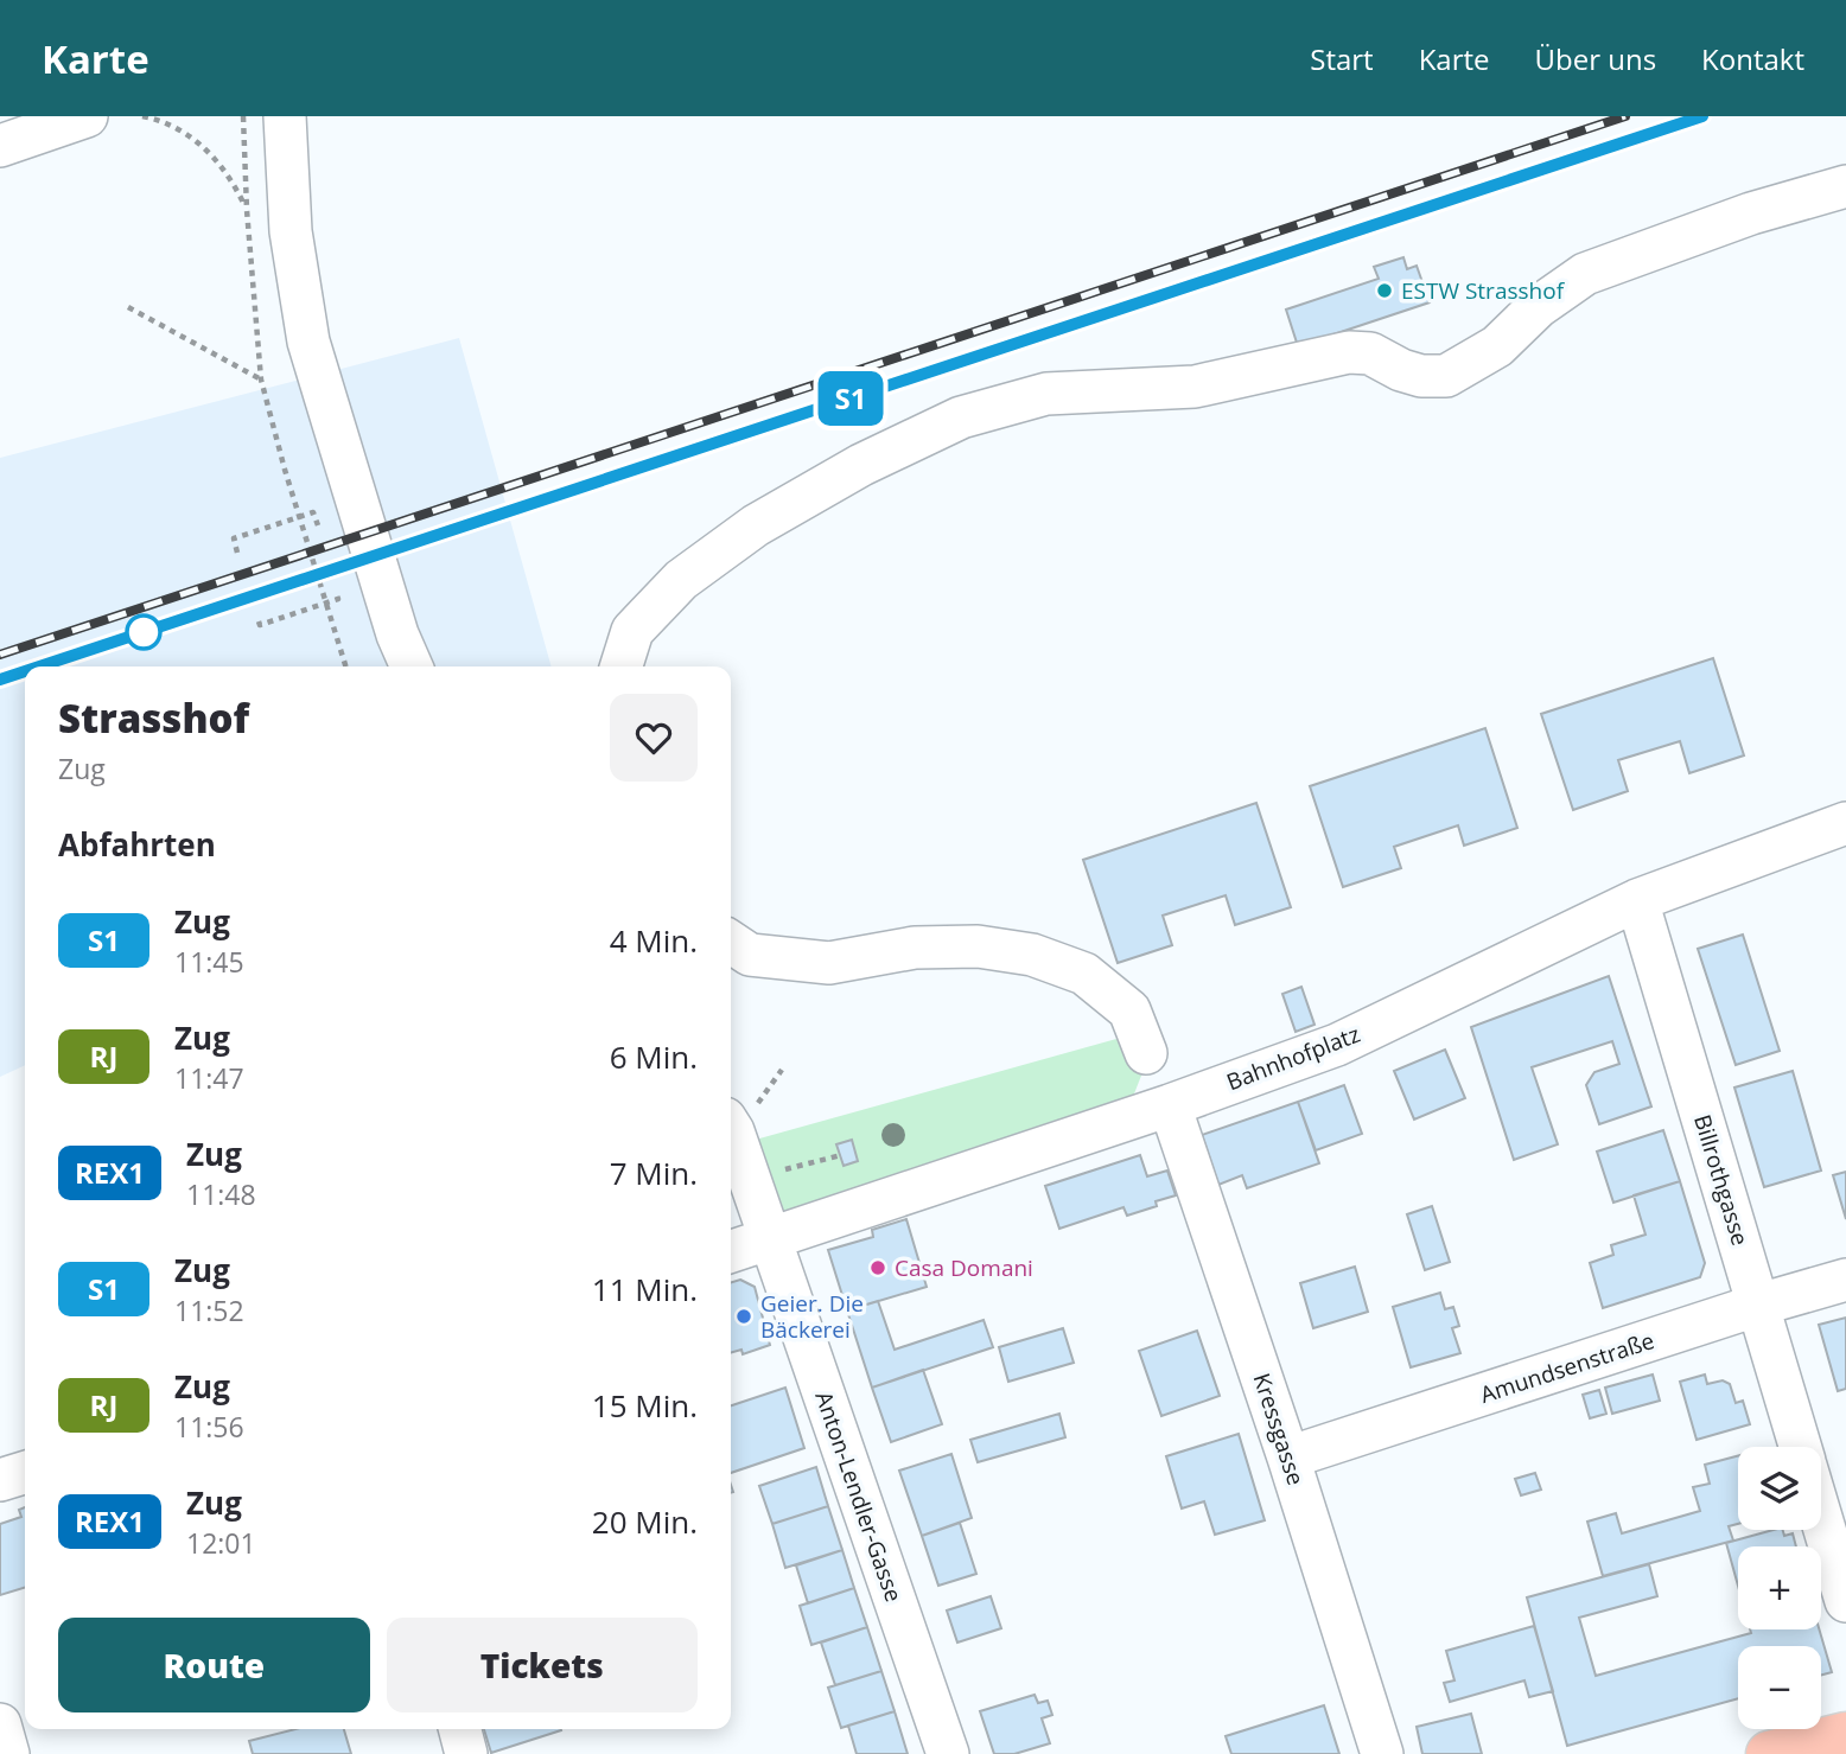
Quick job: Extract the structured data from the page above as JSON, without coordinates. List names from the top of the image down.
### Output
{
  "streets": {
    "street": [
      "Bahnhofplatz",
      "Billrothgasse",
      "Amundsenstraße",
      "Kressgasse",
      "Anton-Lendler-Gasse"
    ]
  },
  "crossings": [
    ["Bahnhofplatz", "Billrothgasse"],
    ["Bahnhofplatz", "Kressgasse"],
    ["Bahnhofplatz", "Anton-Lendler-Gasse"],
    ["Billrothgasse", "Amundsenstraße"],
    ["Amundsenstraße", "Kressgasse"]
  ],
  "places": ["ESTW Strasshof", "Casa Domani", "Geier. Die Bäckerei"],
  "page": {
    "header": "Karte",
    "nav": [
      "Start",
      "Karte",
      "Über uns",
      "Kontakt"
    ],
    "on_map": "S1",
    "heading": [
      ["Strasshof", "Zug"],
      "Abfahrten"
    ],
    "list": [
      {
        "mark": "S1",
        "name": "Zug",
        "note": "11:45",
        "value": "4 Min."
      },
      {
        "mark": "RJ",
        "name": "Zug",
        "note": "11:47",
        "value": "6 Min."
      },
      {
        "mark": "REX1",
        "name": "Zug",
        "note": "11:48",
        "value": "7 Min."
      },
      {
        "mark": "S1",
        "name": "Zug",
        "note": "11:52",
        "value": "11 Min."
      },
      {
        "mark": "RJ",
        "name": "Zug",
        "note": "11:56",
        "value": "15 Min."
      },
      {
        "mark": "REX1",
        "name": "Zug",
        "note": "12:01",
        "value": "20 Min."
      }
    ],
    "map_buttons": ["+", "−"],
    "buttons": ["Route", "Tickets"]
  }
}
